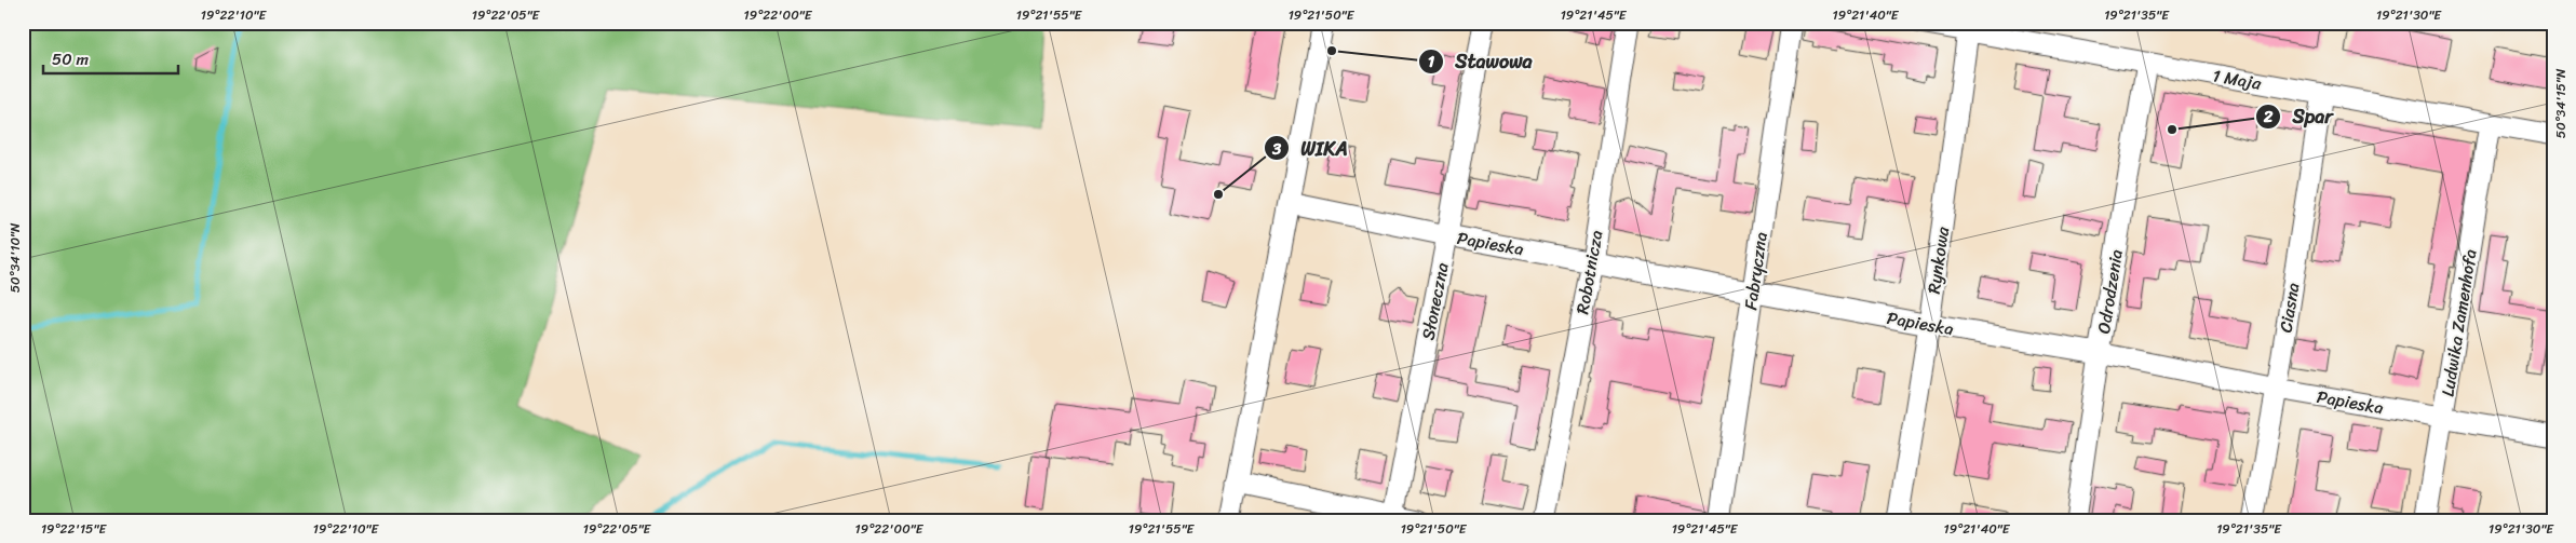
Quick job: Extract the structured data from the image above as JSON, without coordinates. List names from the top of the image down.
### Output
{
  "streets": {
    "street": [
      "1 Maja",
      "Papieska",
      "Rynkowa",
      "Fabryczna",
      "Robotnicza",
      "Odrodzenia",
      "Słoneczna",
      "Ciasna",
      "Ludwika Zamenhofa"
    ]
  },
  "crossings": [
    ["1 Maja", "Rynkowa"],
    ["1 Maja", "Odrodzenia"],
    ["1 Maja", "Ciasna"],
    ["1 Maja", "Ludwika Zamenhofa"],
    ["Papieska", "Rynkowa"],
    ["Papieska", "Fabryczna"],
    ["Papieska", "Robotnicza"],
    ["Papieska", "Odrodzenia"],
    ["Papieska", "Słoneczna"],
    ["Papieska", "Ciasna"],
    ["Papieska", "Ludwika Zamenhofa"]
  ],
  "places": ["Stawowa", "Spar", "WIKA"],
  "scale_bar": "50 m",
  "coordinates": [
    "19°22'10\"E",
    "19°22'05\"E",
    "19°22'00\"E",
    "19°21'55\"E",
    "19°21'50\"E",
    "19°21'45\"E",
    "19°21'40\"E",
    "19°21'35\"E",
    "19°21'30\"E",
    "50°34'15\"N",
    "50°34'10\"N",
    "19°22'15\"E"
  ]
}
